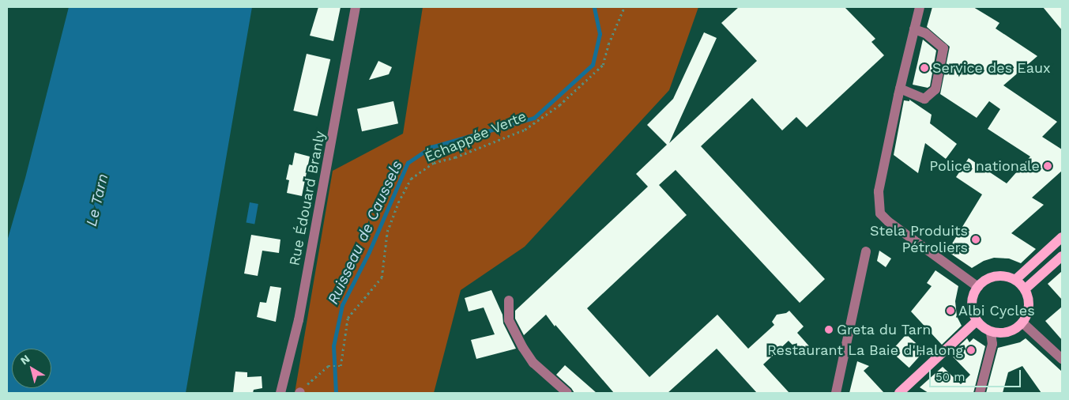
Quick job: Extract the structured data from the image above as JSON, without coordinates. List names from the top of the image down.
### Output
{
  "streets": {
    "street": ["Rue Édouard Branly"],
    "path": ["Échappée Verte"]
  },
  "water": ["Le Tarn", "Ruisseau de Caussels"],
  "places": [
    "Service des Eaux",
    "Police nationale",
    "Stela Produits Pétroliers",
    "Albi Cycles",
    "Greta du Tarn",
    "Restaurant La Baie d'Halong"
  ],
  "scale_bar": "50 m",
  "north": "top left"
}
